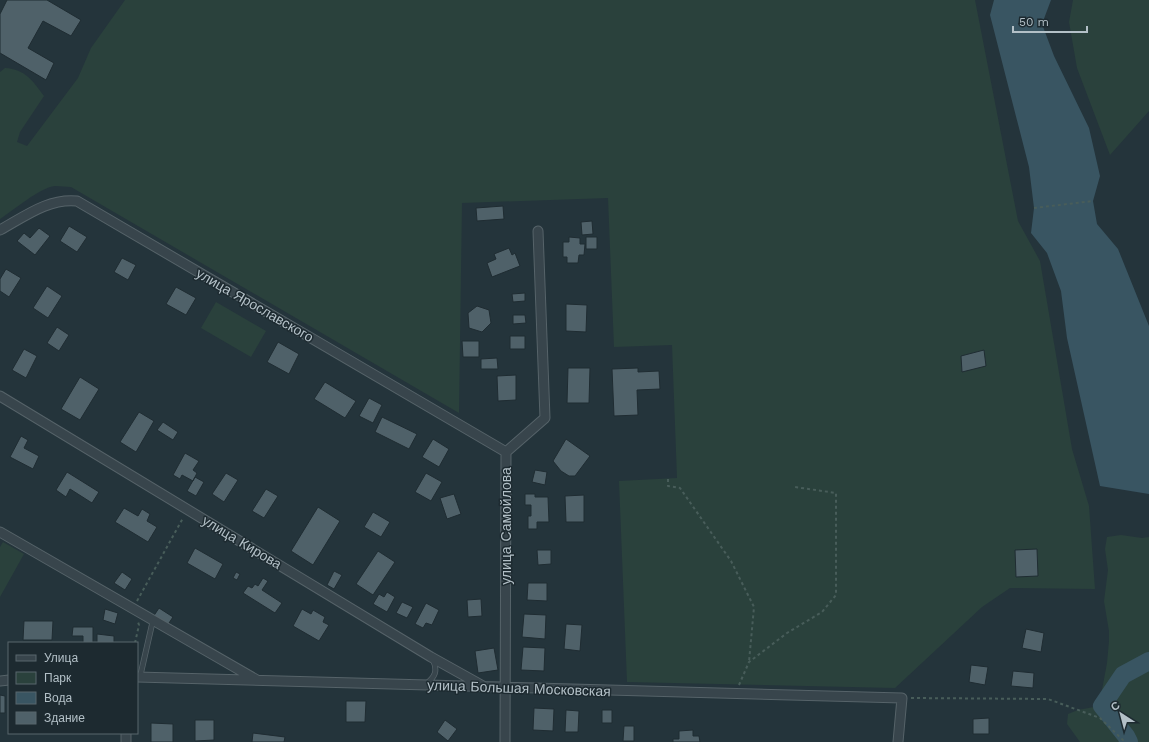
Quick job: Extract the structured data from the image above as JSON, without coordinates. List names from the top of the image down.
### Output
{
  "streets": {
    "street": [
      "улица Ярославского",
      "улица Самойлова",
      "улица Кирова",
      "улица Большая Московская"
    ]
  },
  "crossings": [
    ["улица Ярославского", "улица Самойлова"],
    ["улица Самойлова", "улица Большая Московская"],
    ["улица Кирова", "улица Большая Московская"]
  ],
  "legend": [
    "Улица",
    "Парк",
    "Вода",
    "Здание"
  ],
  "scale_bar": "50 m",
  "north": "top left"
}
